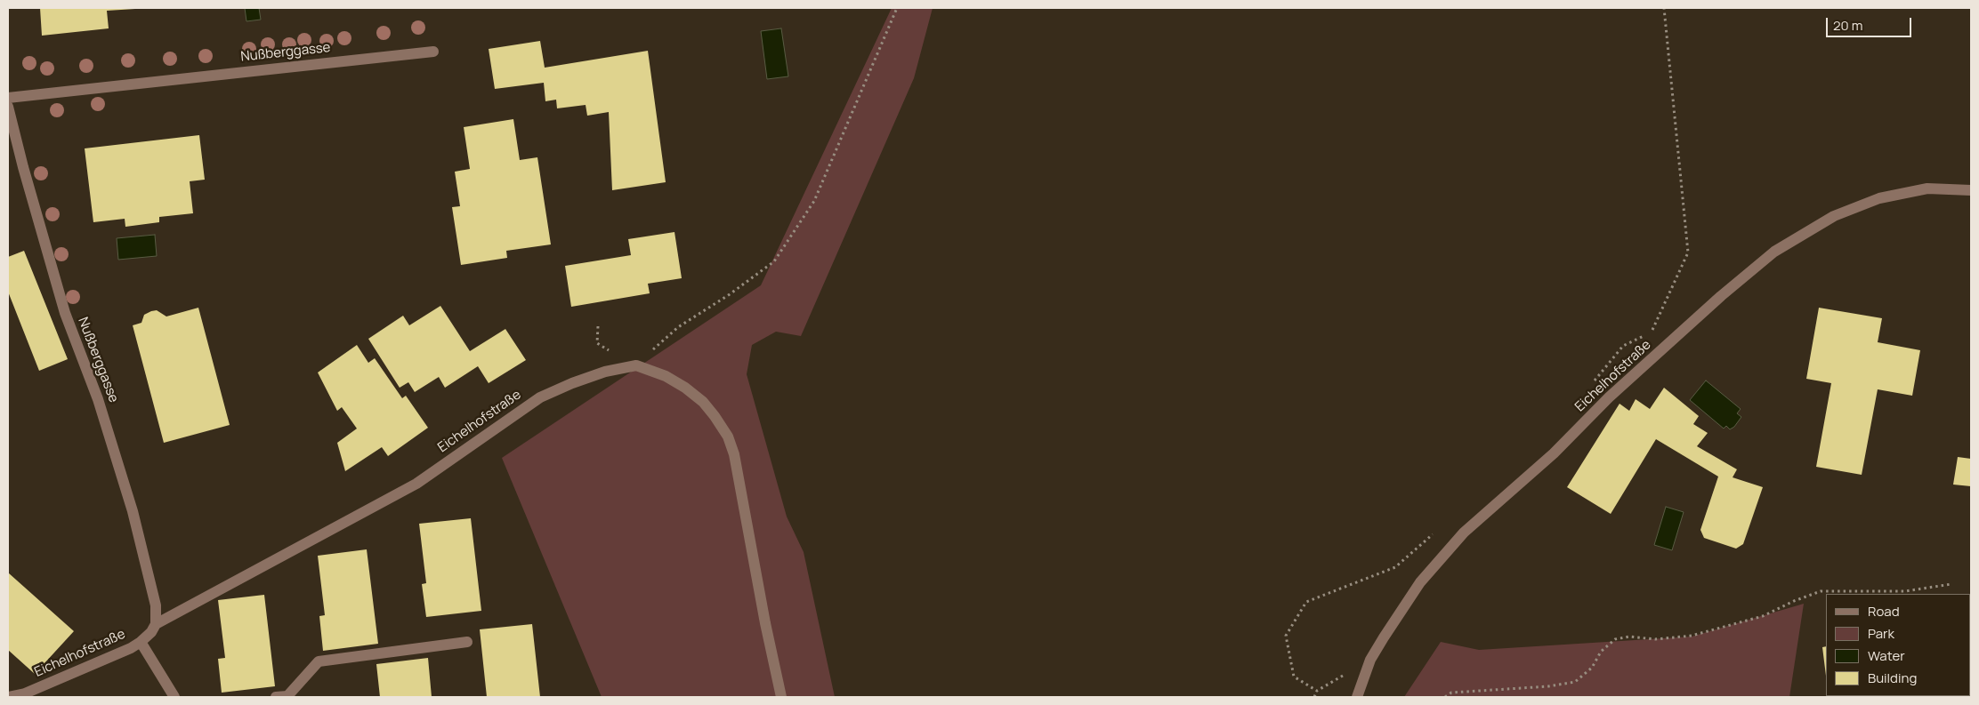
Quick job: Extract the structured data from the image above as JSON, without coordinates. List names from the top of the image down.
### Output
{
  "streets": {
    "street": ["Nußberggasse", "Eichelhofstraße"]
  },
  "crossings": [
    ["Nußberggasse", "Eichelhofstraße"]
  ],
  "legend": [
    "Road",
    "Park",
    "Water",
    "Building"
  ],
  "scale_bar": "20 m"
}
